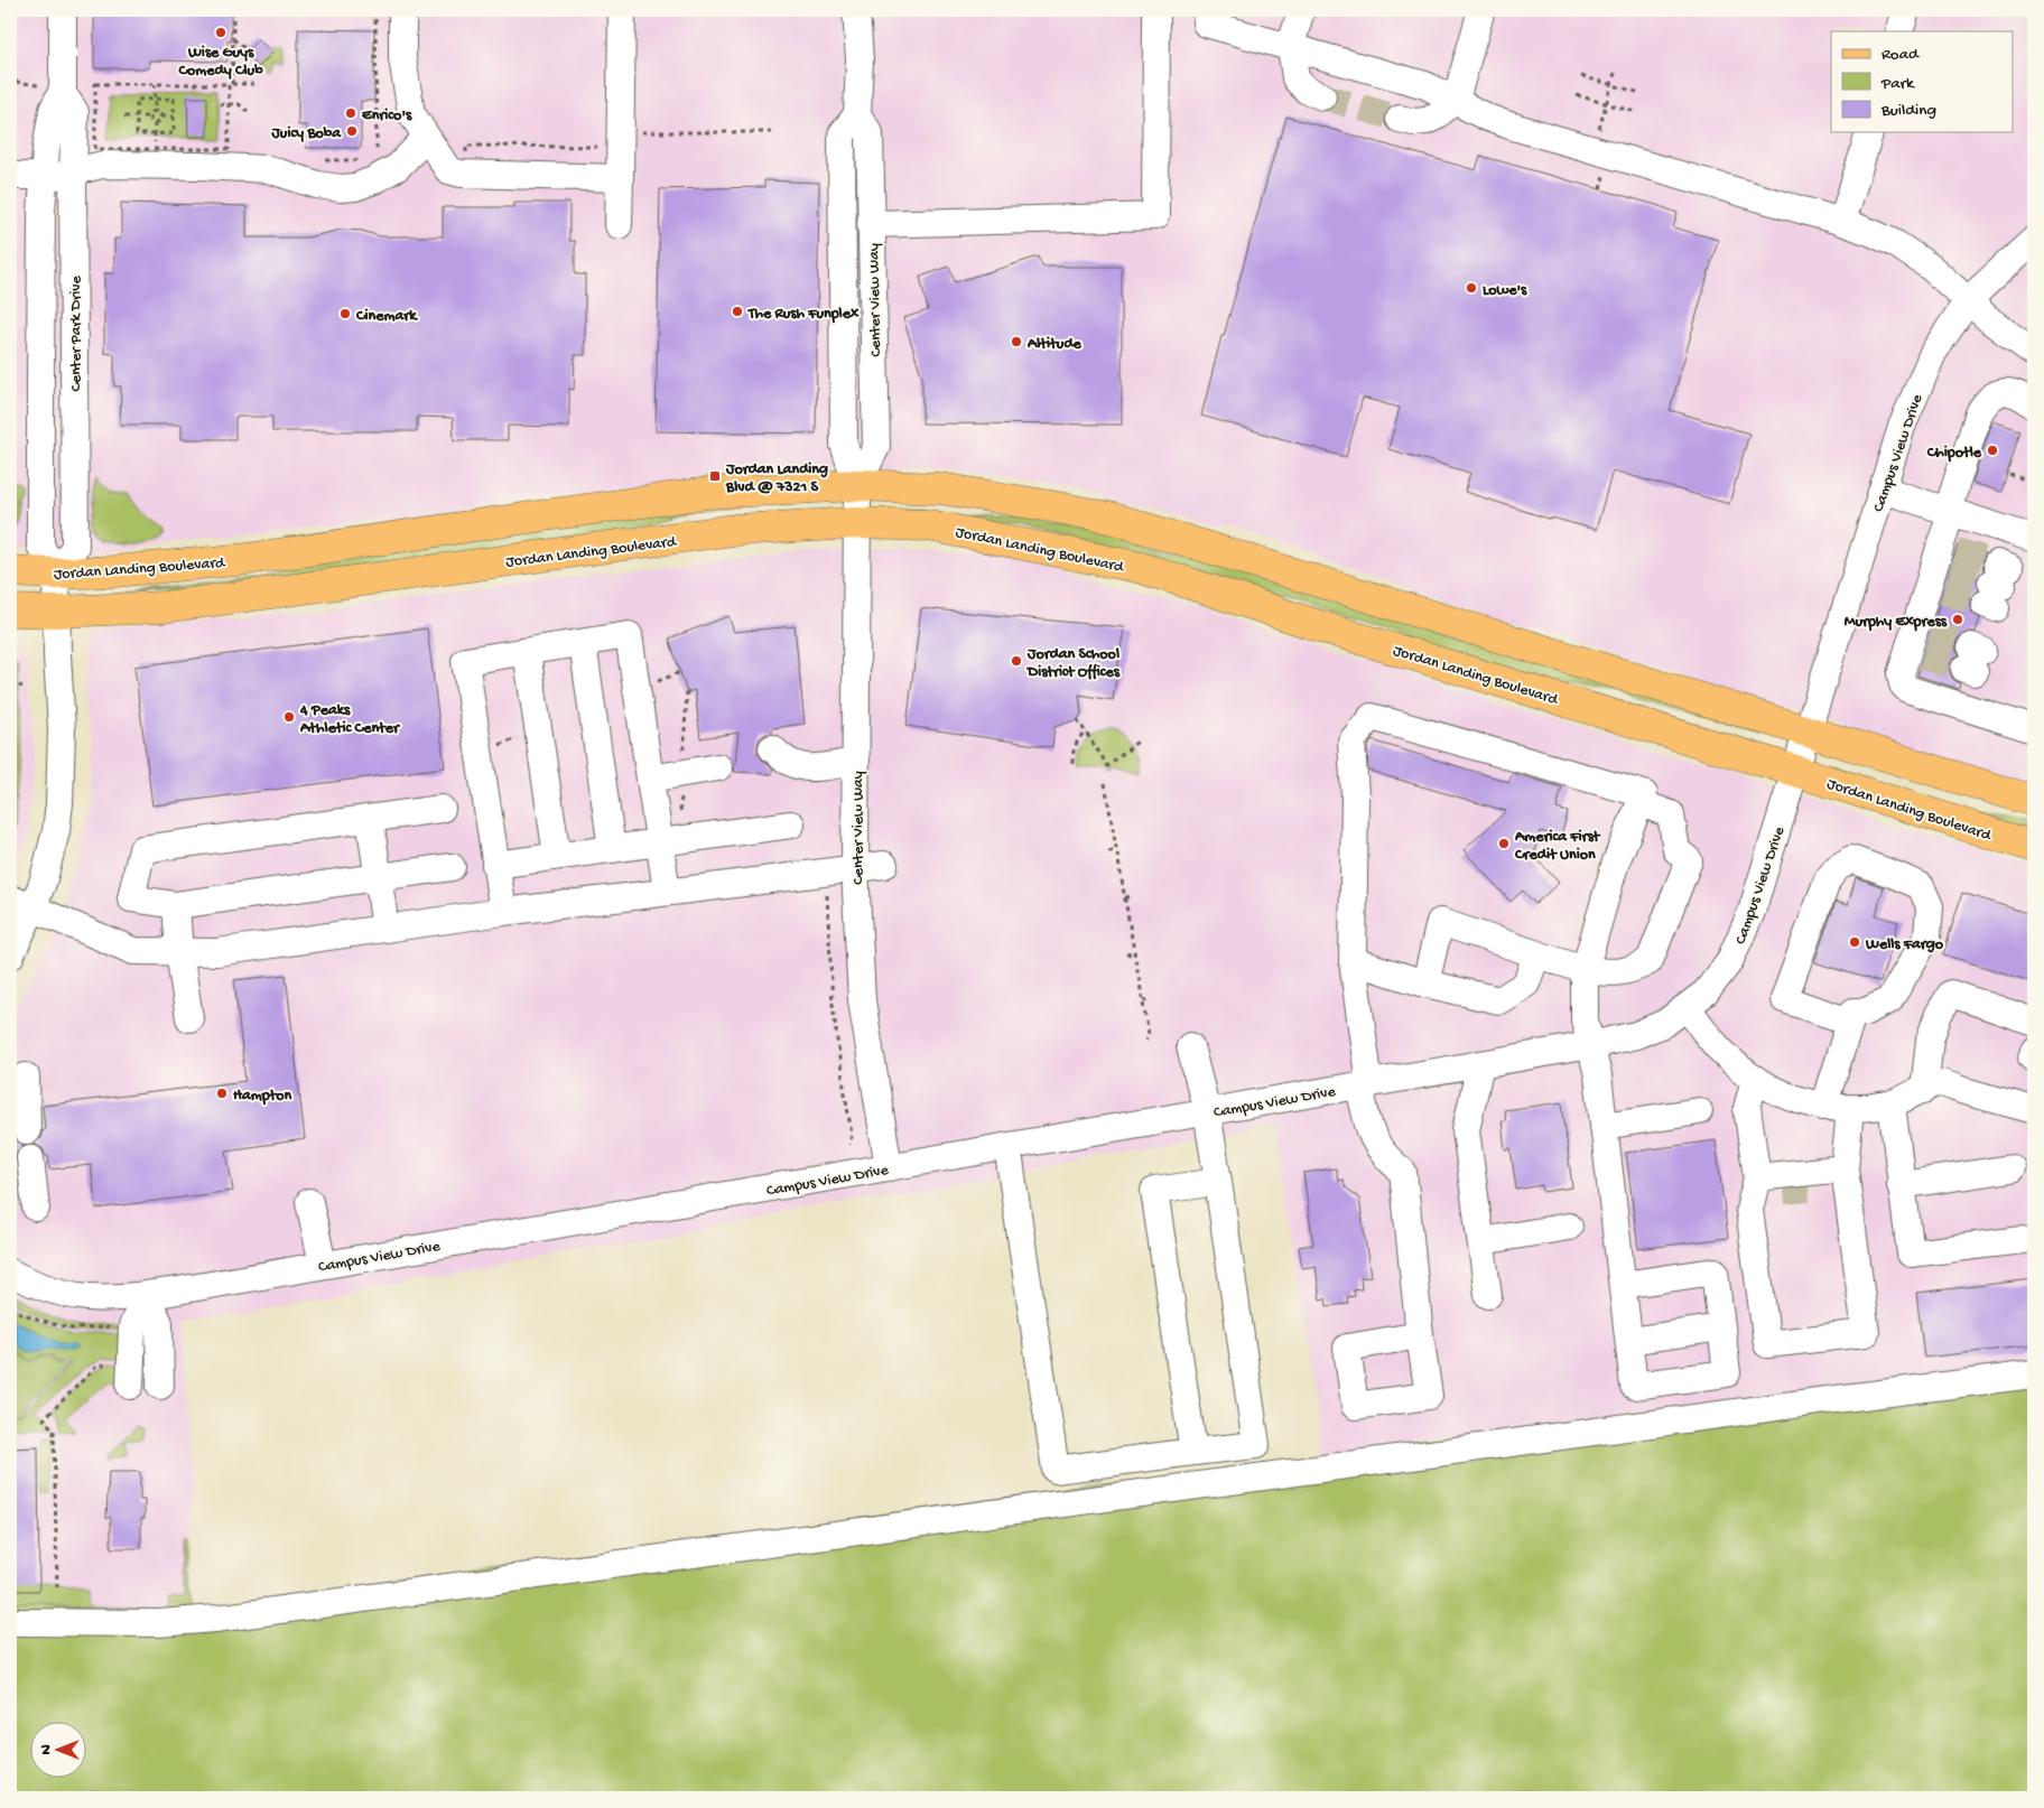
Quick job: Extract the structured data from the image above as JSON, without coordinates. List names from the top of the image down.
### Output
{
  "streets": {
    "main road": ["Jordan Landing Boulevard"],
    "street": ["Center View Way", "Center Park Drive", "Campus View Drive"]
  },
  "crossings": [
    ["Center View Way", "Campus View Drive"],
    ["Center View Way", "Jordan Landing Boulevard"],
    ["Center Park Drive", "Jordan Landing Boulevard"],
    ["Campus View Drive", "Jordan Landing Boulevard"]
  ],
  "places": {
    "other": [
      "Wise Guys Comedy Club",
      "Enrico's",
      "Juicy Boba",
      "Lowe's",
      "The Rush Funplex",
      "Cinemark",
      "Altitude",
      "Chipotle",
      "Murphy Express",
      "Jordan School District Offices",
      "4 Peaks Athletic Center",
      "America First Credit Union",
      "Wells Fargo",
      "Hampton"
    ],
    "transit": ["Jordan Landing Blvd @ 7321 S"]
  },
  "legend": ["Road", "Park", "Building"],
  "north": "left"
}
